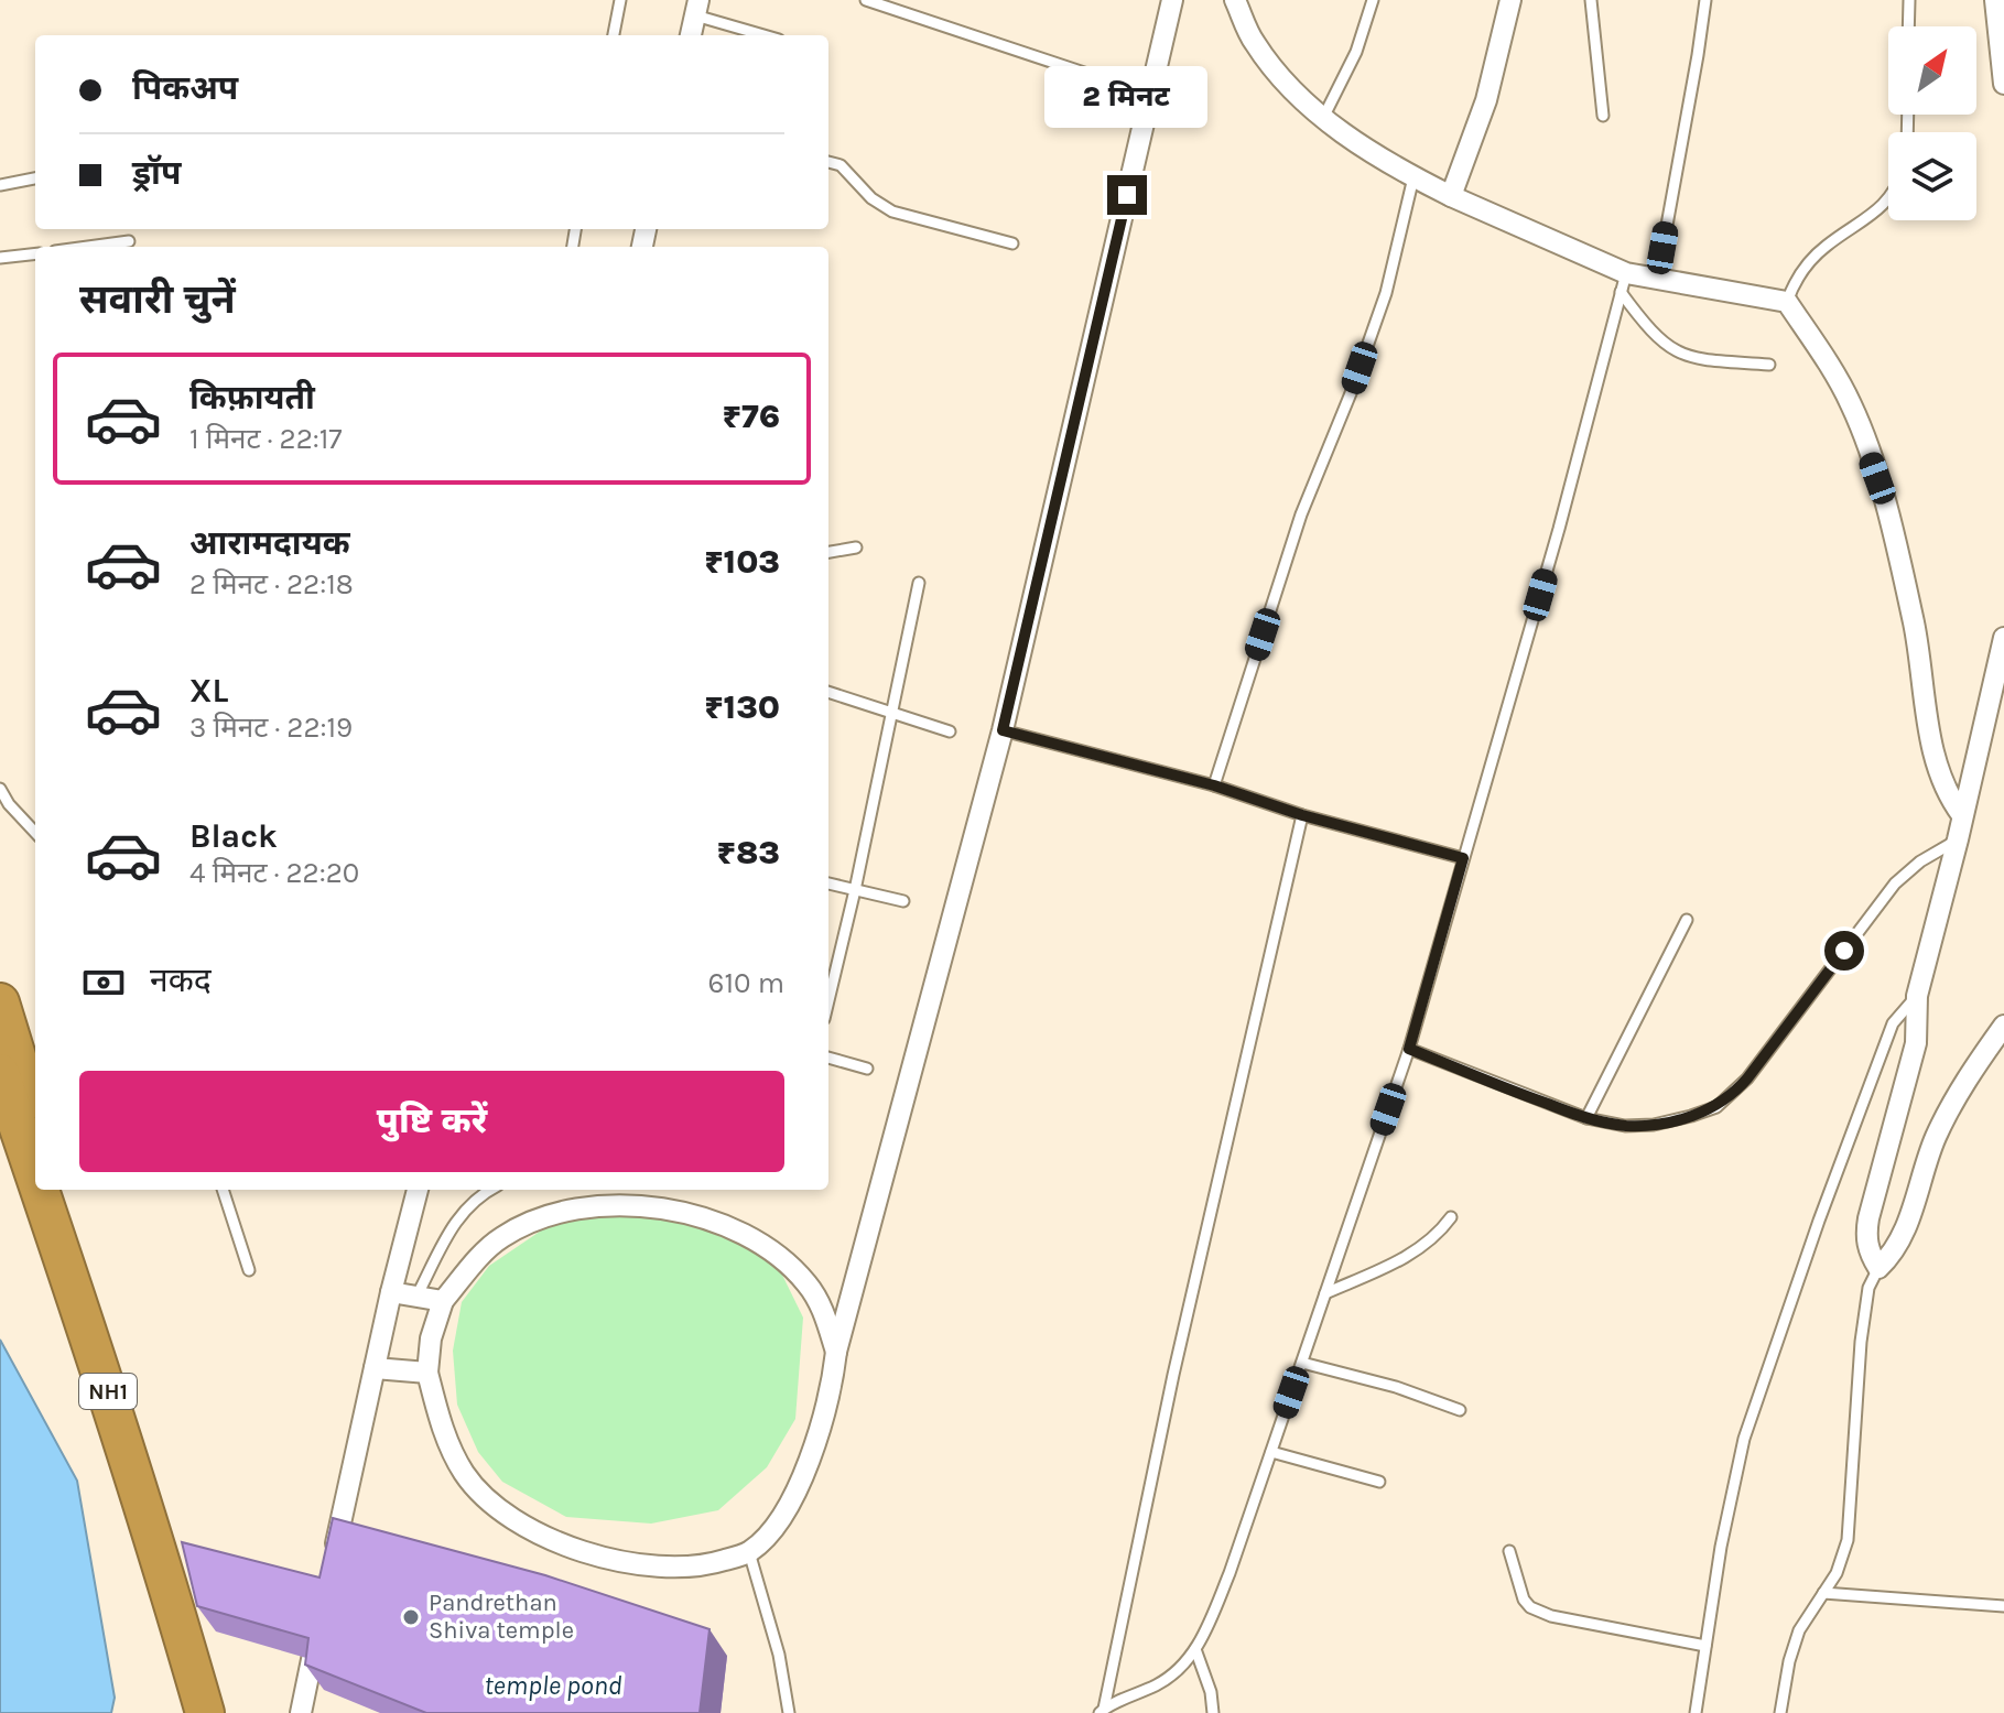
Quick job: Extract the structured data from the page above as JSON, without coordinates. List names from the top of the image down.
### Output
{
  "streets": {
    "highway": ["NH1"]
  },
  "water": ["temple pond"],
  "places": ["Pandrethan Shiva temple"],
  "north": "top right",
  "page": {
    "banner": ["पिकअप", "ड्रॉप"],
    "bubble": "2 मिनट",
    "heading": "सवारी चुनें",
    "list": [
      {
        "name": "किफ़ायती",
        "note": "1 मिनट · 22:17",
        "value": "₹76"
      },
      {
        "name": "आरामदायक",
        "note": "2 मिनट · 22:18",
        "value": "₹103"
      },
      {
        "name": "XL",
        "note": "3 मिनट · 22:19",
        "value": "₹130"
      },
      {
        "name": "Black",
        "note": "4 मिनट · 22:20",
        "value": "₹83"
      }
    ],
    "pay": ["नकद", "610 m"],
    "buttons": "पुष्टि करें"
  }
}
